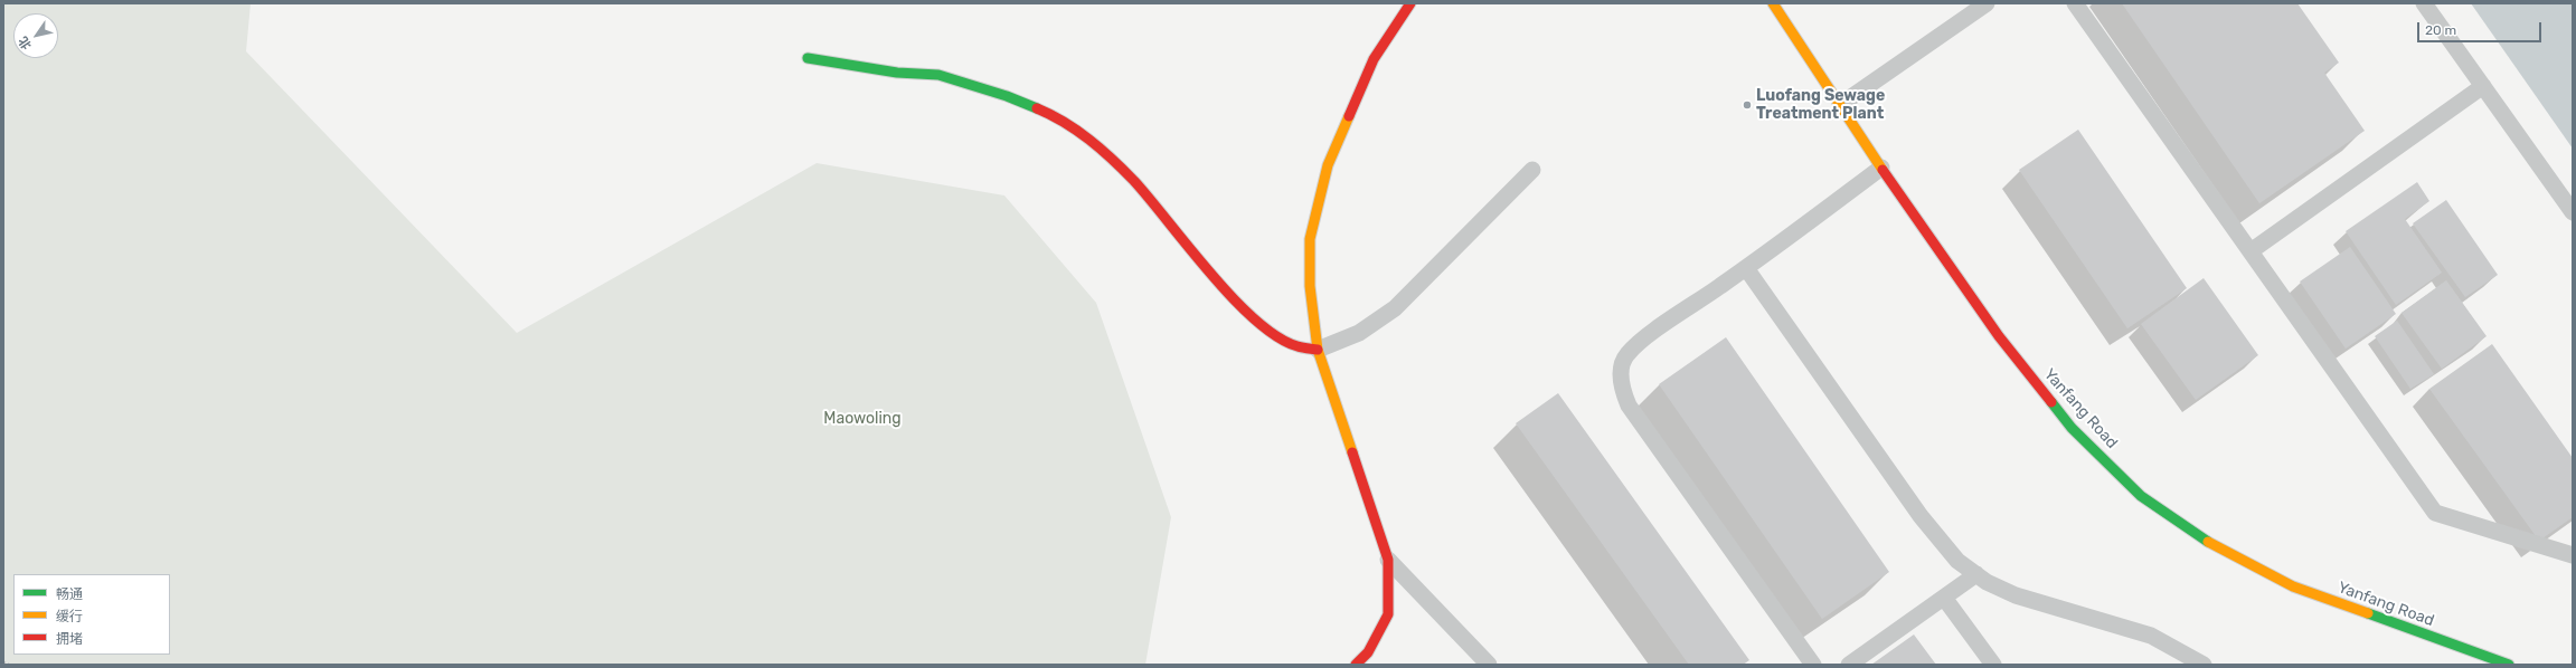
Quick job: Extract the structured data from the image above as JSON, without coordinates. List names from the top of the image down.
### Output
{
  "streets": {
    "street": ["Yanfang Road"]
  },
  "parks": ["Maowoling"],
  "places": ["Luofang Sewage Treatment Plant"],
  "legend": ["畅通", "缓行", "拥堵"],
  "scale_bar": "20 m",
  "north": "bottom left"
}
